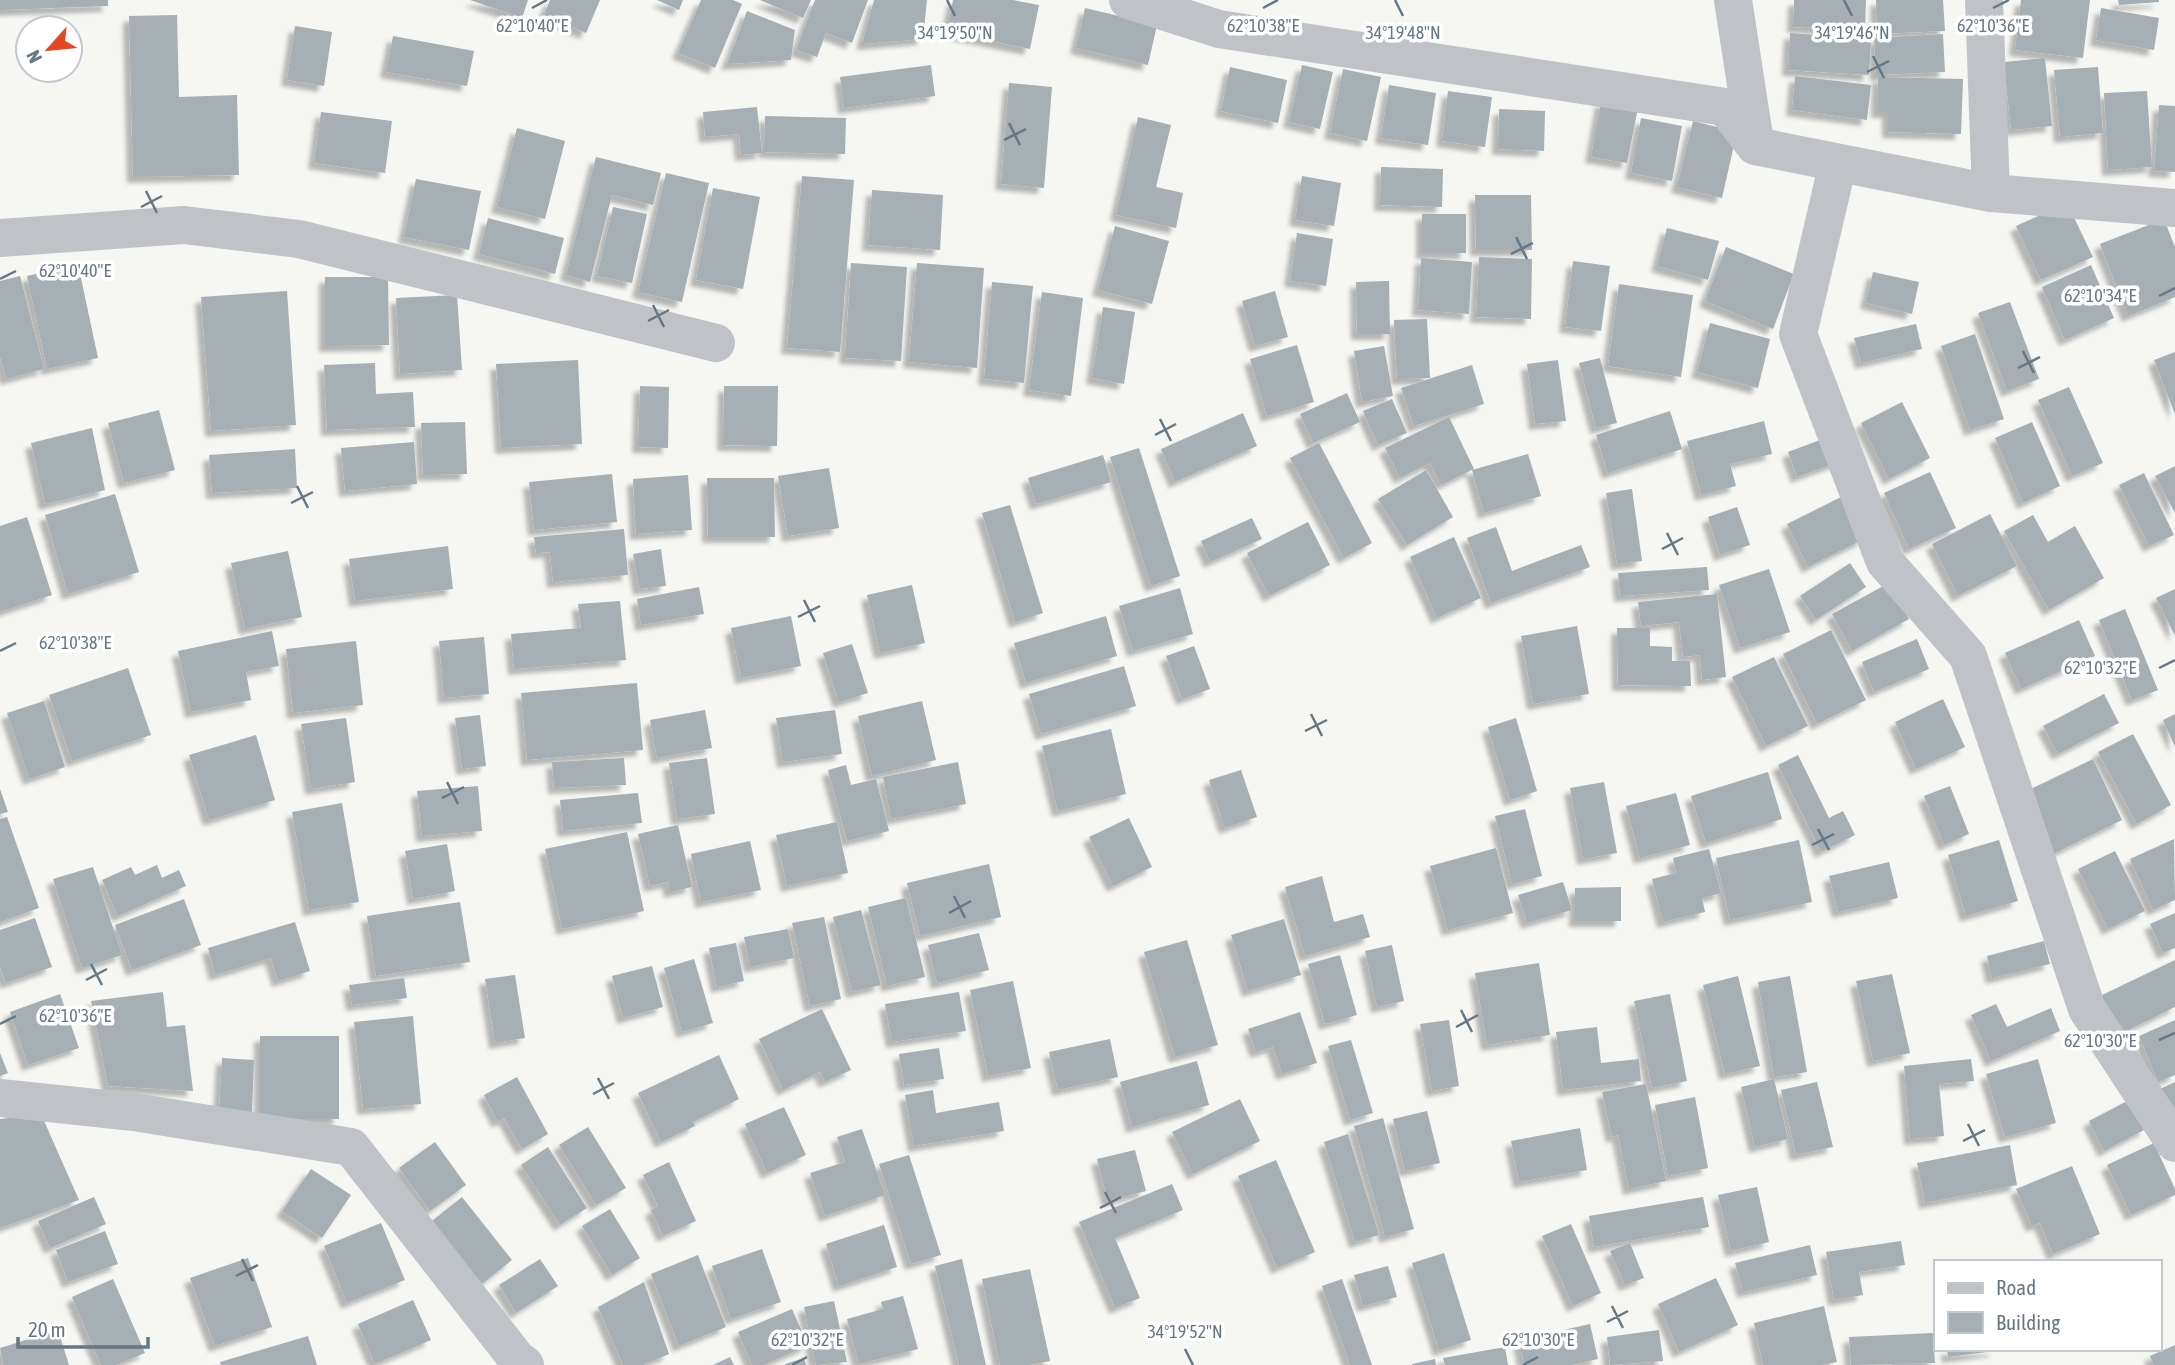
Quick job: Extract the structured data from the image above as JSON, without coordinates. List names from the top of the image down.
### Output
{
  "legend": ["Road", "Building"],
  "scale_bar": "20 m",
  "north": "bottom left",
  "coordinates": [
    "62°10'36\"E",
    "62°10'40\"E",
    "62°10'38\"E",
    "34°19'50\"N",
    "34°19'48\"N",
    "34°19'46\"N",
    "62°10'34\"E",
    "62°10'32\"E",
    "62°10'30\"E",
    "34°19'52\"N"
  ]
}
